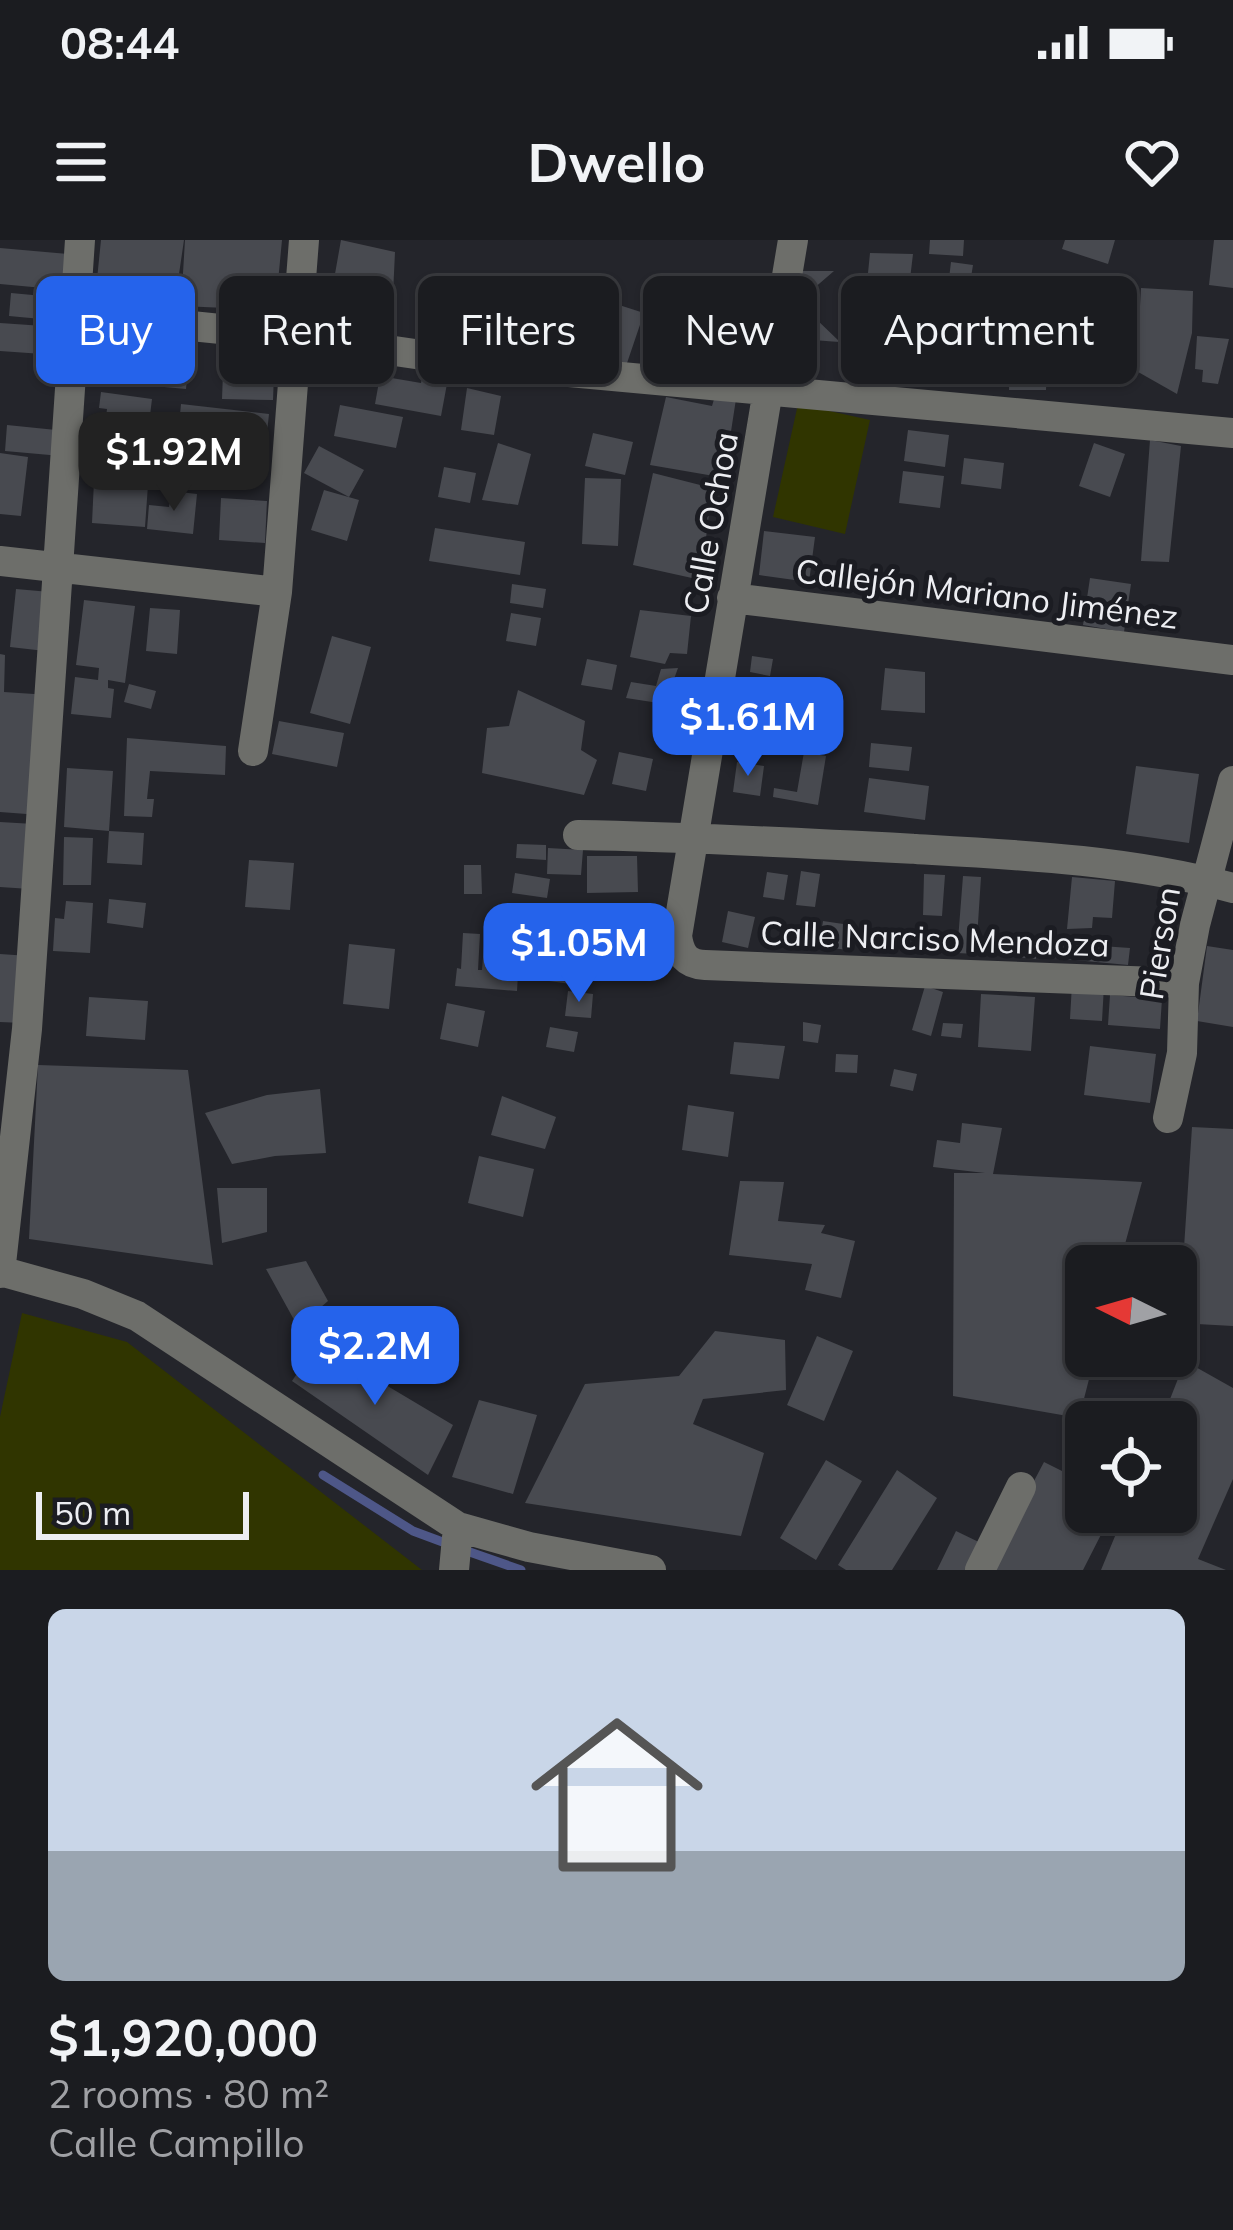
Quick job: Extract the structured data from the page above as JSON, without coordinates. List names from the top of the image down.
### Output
{
  "streets": {
    "street": [
      "Calle Ochoa",
      "Callejón Mariano Jiménez",
      "Calle Narciso Mendoza",
      "Pierson"
    ]
  },
  "crossings": [
    ["Calle Ochoa", "Callejón Mariano Jiménez"],
    ["Calle Ochoa", "Calle Narciso Mendoza"],
    ["Calle Narciso Mendoza", "Pierson"]
  ],
  "scale_bar": "50 m",
  "north": "left",
  "page": {
    "status": "08:44",
    "header": "Dwello",
    "chip": [
      "Buy",
      "Rent",
      "Filters",
      "New",
      "Apartment"
    ],
    "price": [
      "$1.92M",
      "$1.61M",
      "$1.05M",
      "$2.2M"
    ],
    "scale": "50 m",
    "list": [
      {
        "name": "$1,920,000",
        "note": "2 rooms · 80 m² · Calle Campillo"
      }
    ]
  }
}
